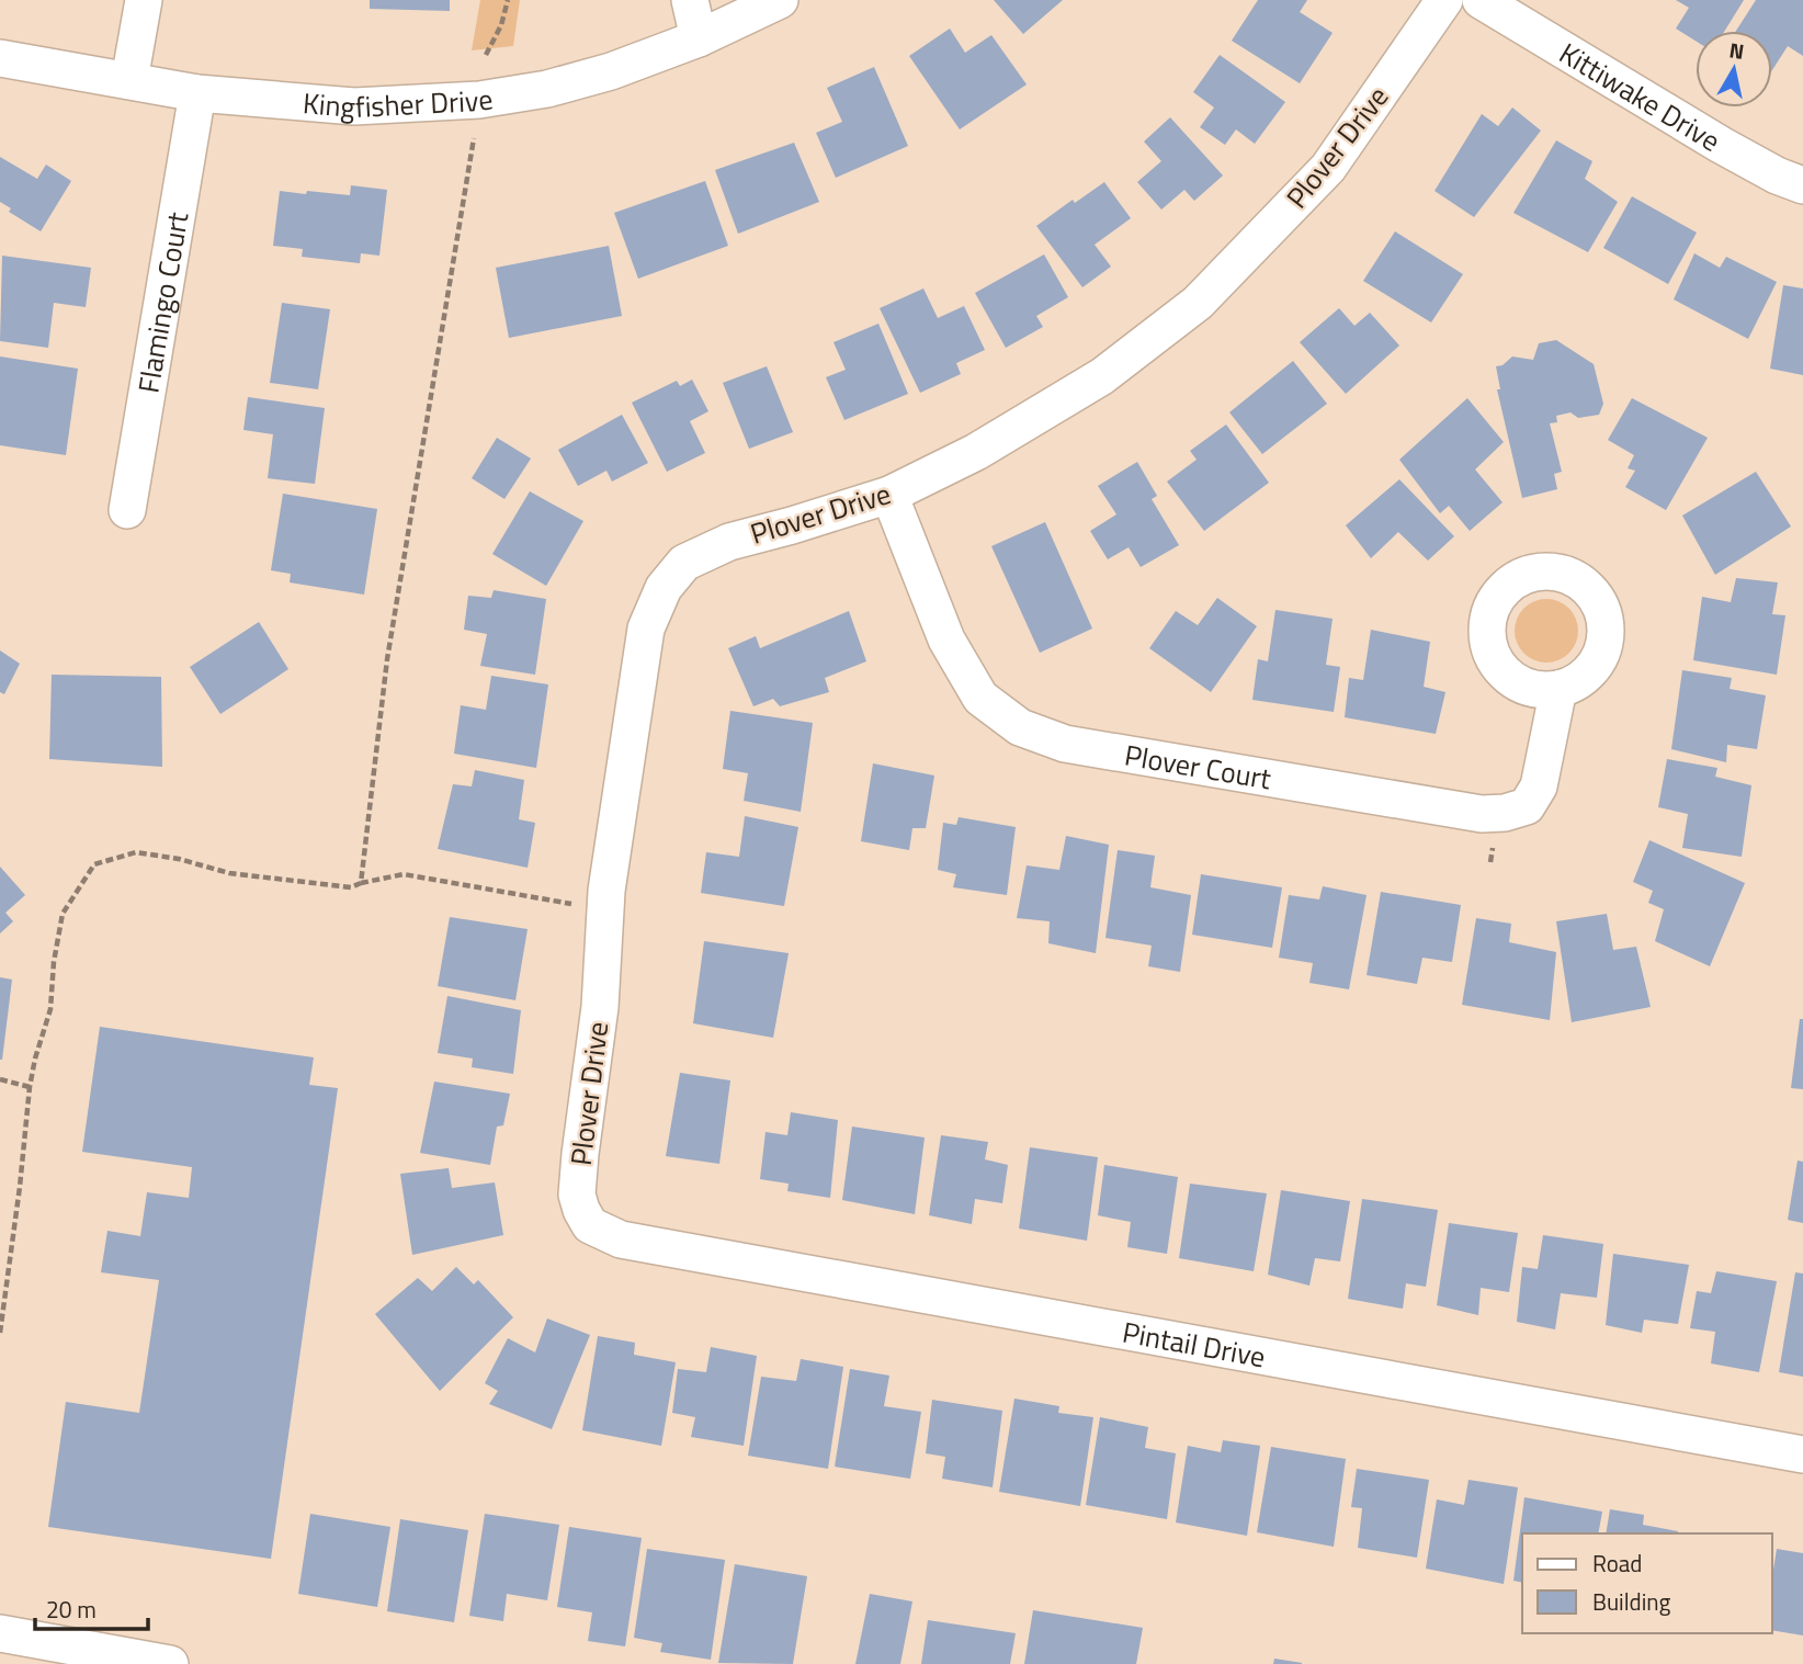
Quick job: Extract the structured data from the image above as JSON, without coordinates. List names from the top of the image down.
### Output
{
  "streets": {
    "street": [
      "Kittiwake Drive",
      "Kingfisher Drive",
      "Plover Drive",
      "Flamingo Court",
      "Plover Court",
      "Pintail Drive"
    ]
  },
  "crossings": [
    ["Kingfisher Drive", "Flamingo Court"],
    ["Plover Drive", "Plover Court"],
    ["Plover Drive", "Pintail Drive"]
  ],
  "legend": ["Road", "Building"],
  "scale_bar": "20 m",
  "north": "top"
}
